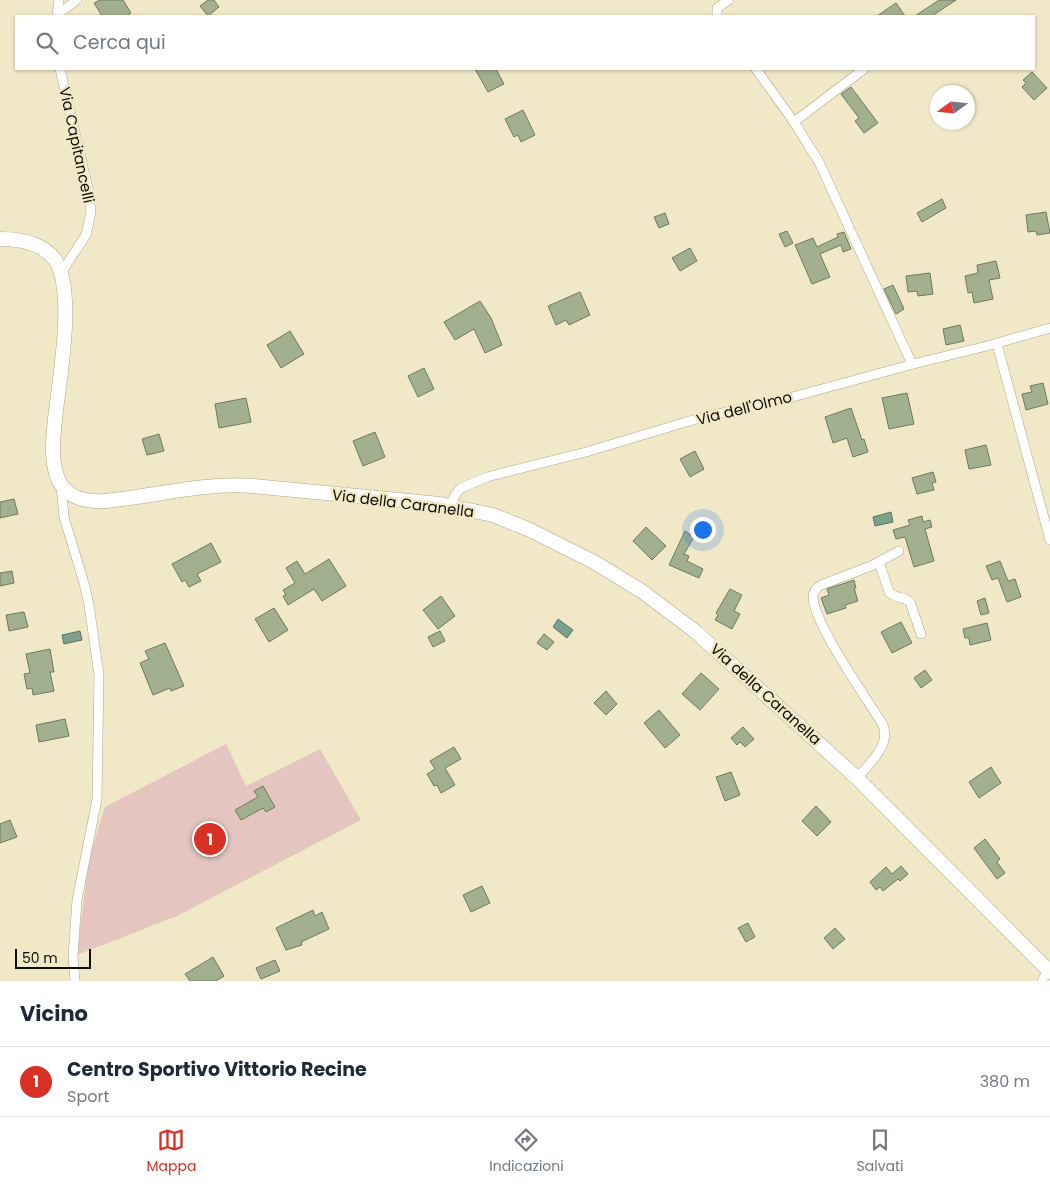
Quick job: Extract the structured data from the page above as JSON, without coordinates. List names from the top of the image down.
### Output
{
  "streets": {
    "main road": ["Via della Caranella"],
    "street": ["Via Capitancelli", "Via dell'Olmo"]
  },
  "crossings": [
    ["Via dell'Olmo", "Via della Caranella"]
  ],
  "scale_bar": "50 m",
  "north": "left",
  "page": {
    "search": "Cerca qui",
    "pins": "1",
    "scale": "50 m",
    "heading": "Vicino",
    "list": [
      {
        "mark": "1",
        "name": "Centro Sportivo Vittorio Recine",
        "note": "Sport",
        "value": "380 m"
      }
    ],
    "nav": ["Mappa", "Indicazioni", "Salvati"]
  }
}
